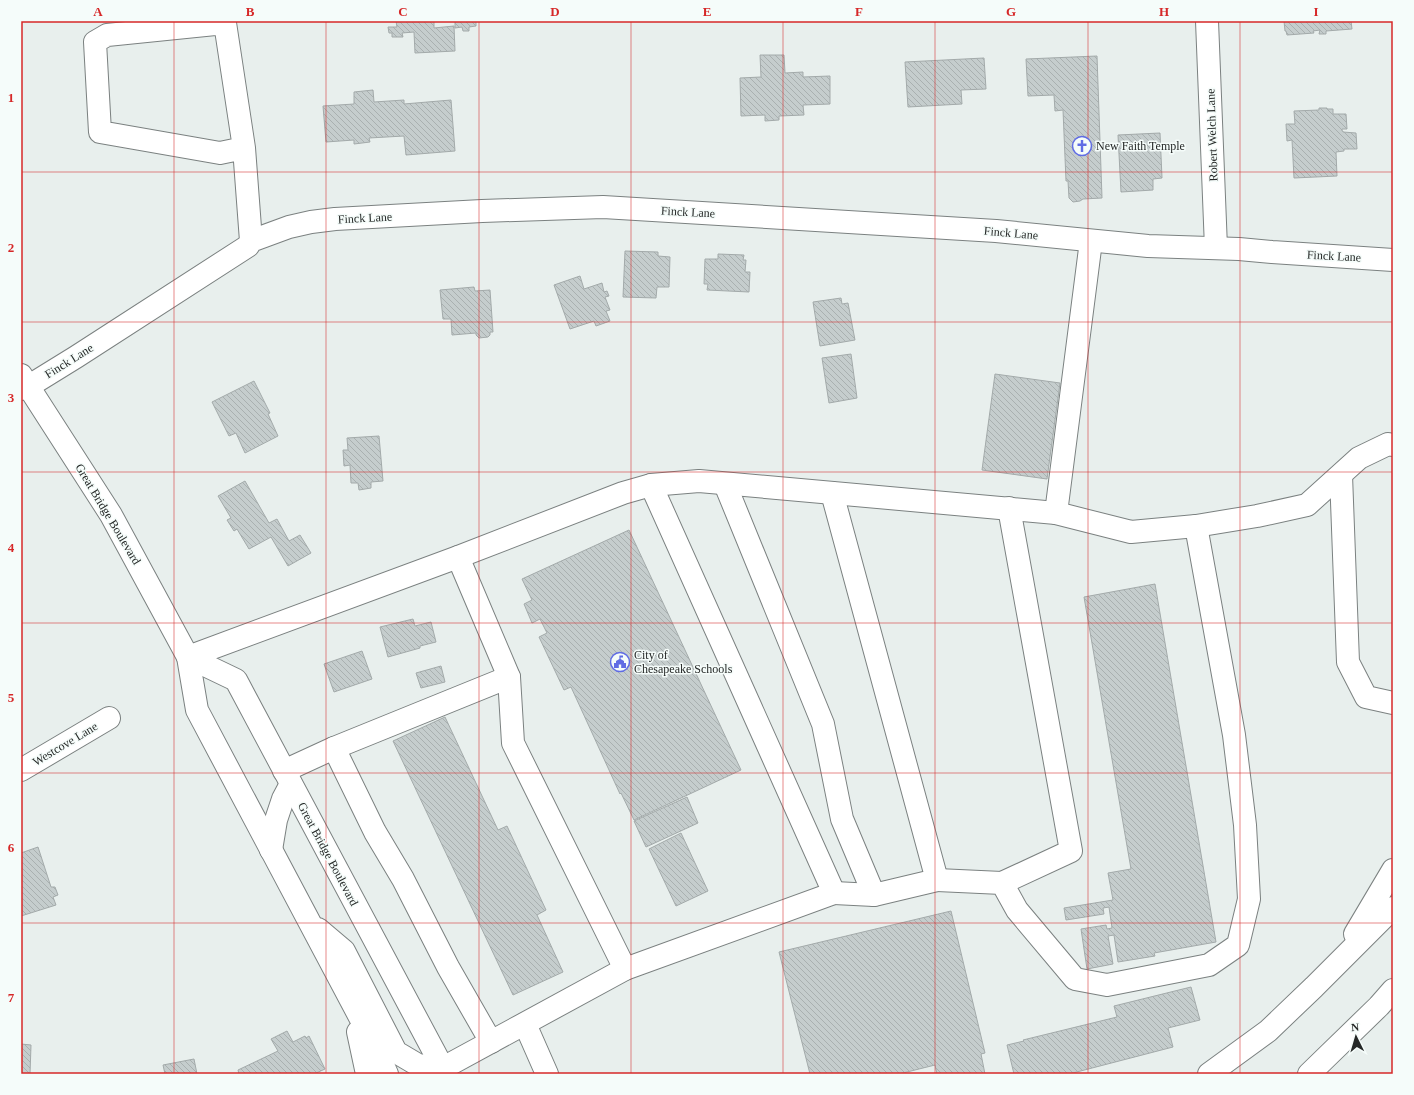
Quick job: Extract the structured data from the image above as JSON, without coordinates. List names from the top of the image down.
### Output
{
  "streets": {
    "main road": [
      "Robert Welch Lane",
      "Finck Lane",
      "Great Bridge Boulevard",
      "Westcove Lane"
    ]
  },
  "crossings": [
    ["Robert Welch Lane", "Finck Lane"],
    ["Finck Lane", "Great Bridge Boulevard"]
  ],
  "places": {
    "church": ["New Faith Temple"],
    "public building": ["City of Chesapeake Schools"]
  },
  "north": "top",
  "grid": {
    "columns": [
      "A",
      "B",
      "C",
      "D",
      "E",
      "F",
      "G",
      "H",
      "I"
    ],
    "rows": [
      "1",
      "2",
      "3",
      "4",
      "5",
      "6",
      "7"
    ]
  }
}
